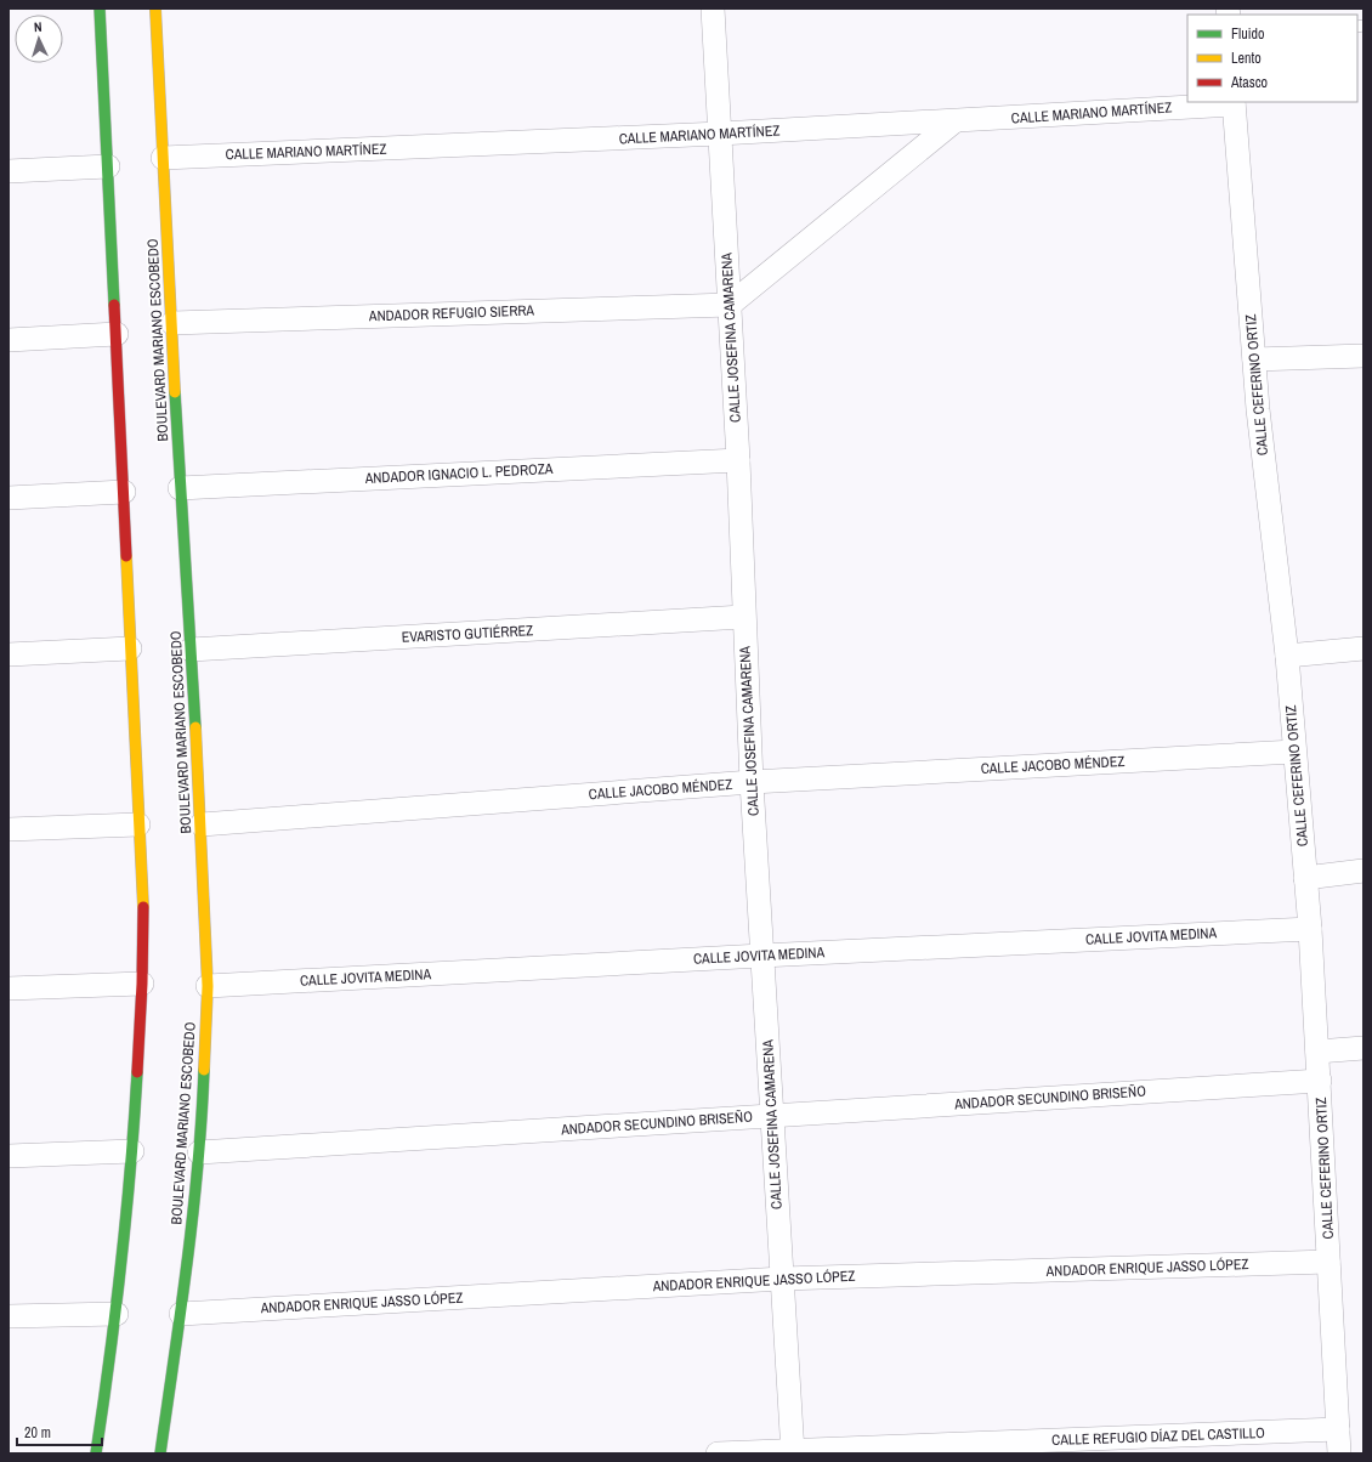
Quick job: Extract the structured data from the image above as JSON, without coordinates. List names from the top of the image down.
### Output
{
  "streets": {
    "street": [
      "CALLE MARIANO MARTÍNEZ",
      "ANDADOR REFUGIO SIERRA",
      "CALLE JOSEFINA CAMARENA",
      "BOULEVARD MARIANO ESCOBEDO",
      "CALLE CEFERINO ORTIZ",
      "ANDADOR IGNACIO L. PEDROZA",
      "EVARISTO GUTIÉRREZ",
      "CALLE JACOBO MÉNDEZ",
      "CALLE JOVITA MEDINA",
      "ANDADOR SECUNDINO BRISEÑO",
      "ANDADOR ENRIQUE JASSO LÓPEZ",
      "CALLE REFUGIO DÍAZ DEL CASTILLO"
    ]
  },
  "crossings": [
    ["CALLE MARIANO MARTÍNEZ", "CALLE JOSEFINA CAMARENA"],
    ["CALLE MARIANO MARTÍNEZ", "BOULEVARD MARIANO ESCOBEDO"],
    ["CALLE MARIANO MARTÍNEZ", "CALLE CEFERINO ORTIZ"],
    ["ANDADOR REFUGIO SIERRA", "CALLE JOSEFINA CAMARENA"],
    ["ANDADOR REFUGIO SIERRA", "BOULEVARD MARIANO ESCOBEDO"],
    ["CALLE JOSEFINA CAMARENA", "ANDADOR IGNACIO L. PEDROZA"],
    ["CALLE JOSEFINA CAMARENA", "EVARISTO GUTIÉRREZ"],
    ["CALLE JOSEFINA CAMARENA", "CALLE JACOBO MÉNDEZ"],
    ["CALLE JOSEFINA CAMARENA", "CALLE JOVITA MEDINA"],
    ["CALLE JOSEFINA CAMARENA", "ANDADOR SECUNDINO BRISEÑO"],
    ["CALLE JOSEFINA CAMARENA", "ANDADOR ENRIQUE JASSO LÓPEZ"],
    ["CALLE JOSEFINA CAMARENA", "CALLE REFUGIO DÍAZ DEL CASTILLO"],
    ["BOULEVARD MARIANO ESCOBEDO", "ANDADOR IGNACIO L. PEDROZA"],
    ["BOULEVARD MARIANO ESCOBEDO", "EVARISTO GUTIÉRREZ"],
    ["BOULEVARD MARIANO ESCOBEDO", "CALLE JACOBO MÉNDEZ"],
    ["BOULEVARD MARIANO ESCOBEDO", "CALLE JOVITA MEDINA"],
    ["BOULEVARD MARIANO ESCOBEDO", "ANDADOR SECUNDINO BRISEÑO"],
    ["BOULEVARD MARIANO ESCOBEDO", "ANDADOR ENRIQUE JASSO LÓPEZ"],
    ["CALLE CEFERINO ORTIZ", "CALLE JACOBO MÉNDEZ"],
    ["CALLE CEFERINO ORTIZ", "CALLE JOVITA MEDINA"],
    ["CALLE CEFERINO ORTIZ", "ANDADOR SECUNDINO BRISEÑO"],
    ["CALLE CEFERINO ORTIZ", "ANDADOR ENRIQUE JASSO LÓPEZ"],
    ["CALLE CEFERINO ORTIZ", "CALLE REFUGIO DÍAZ DEL CASTILLO"]
  ],
  "legend": ["Fluido", "Lento", "Atasco"],
  "scale_bar": "20 m",
  "north": "top"
}
